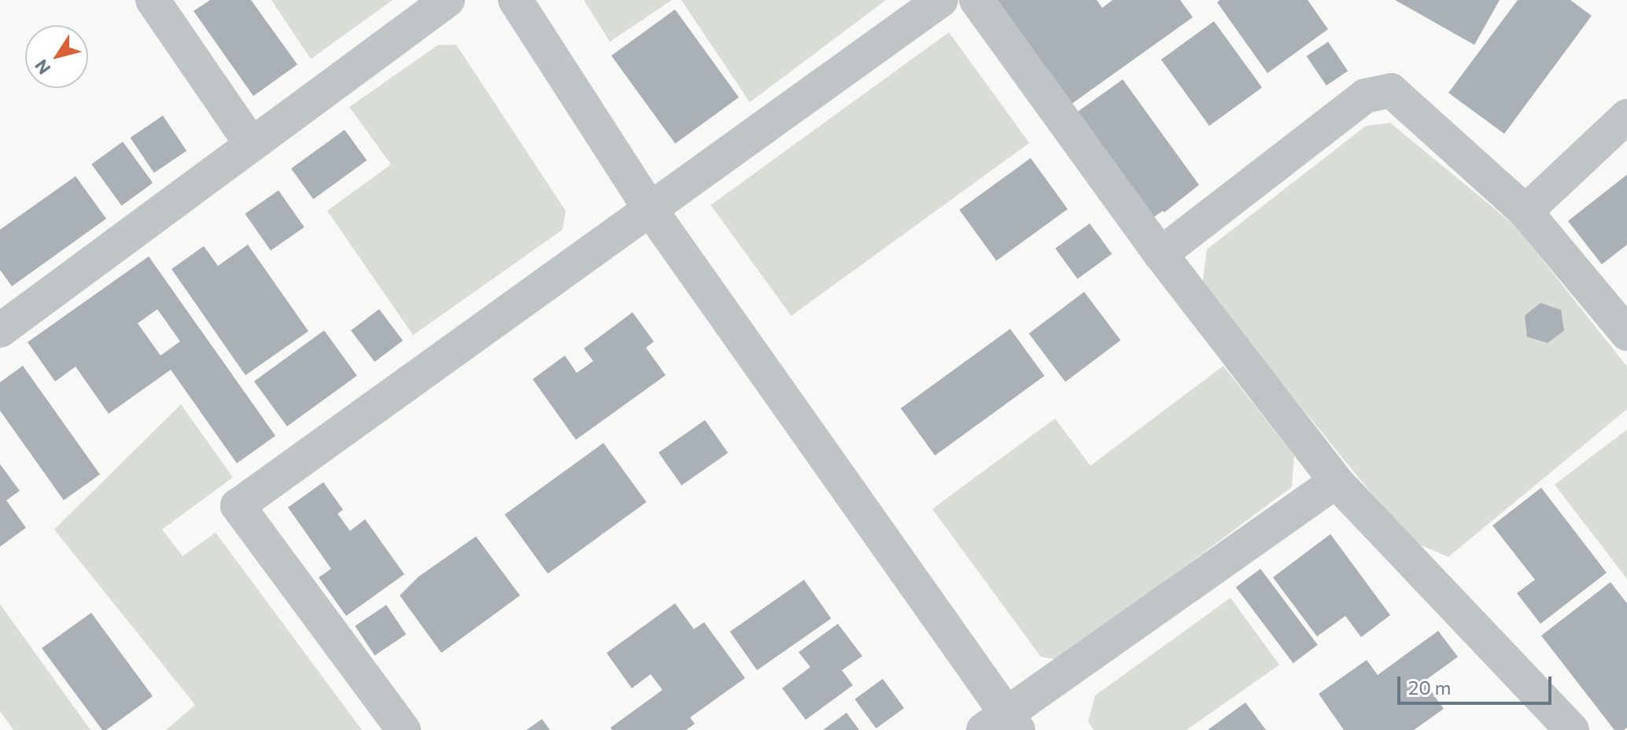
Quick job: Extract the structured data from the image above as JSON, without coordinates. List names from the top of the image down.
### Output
{
  "scale_bar": "20 m",
  "north": "bottom left"
}
